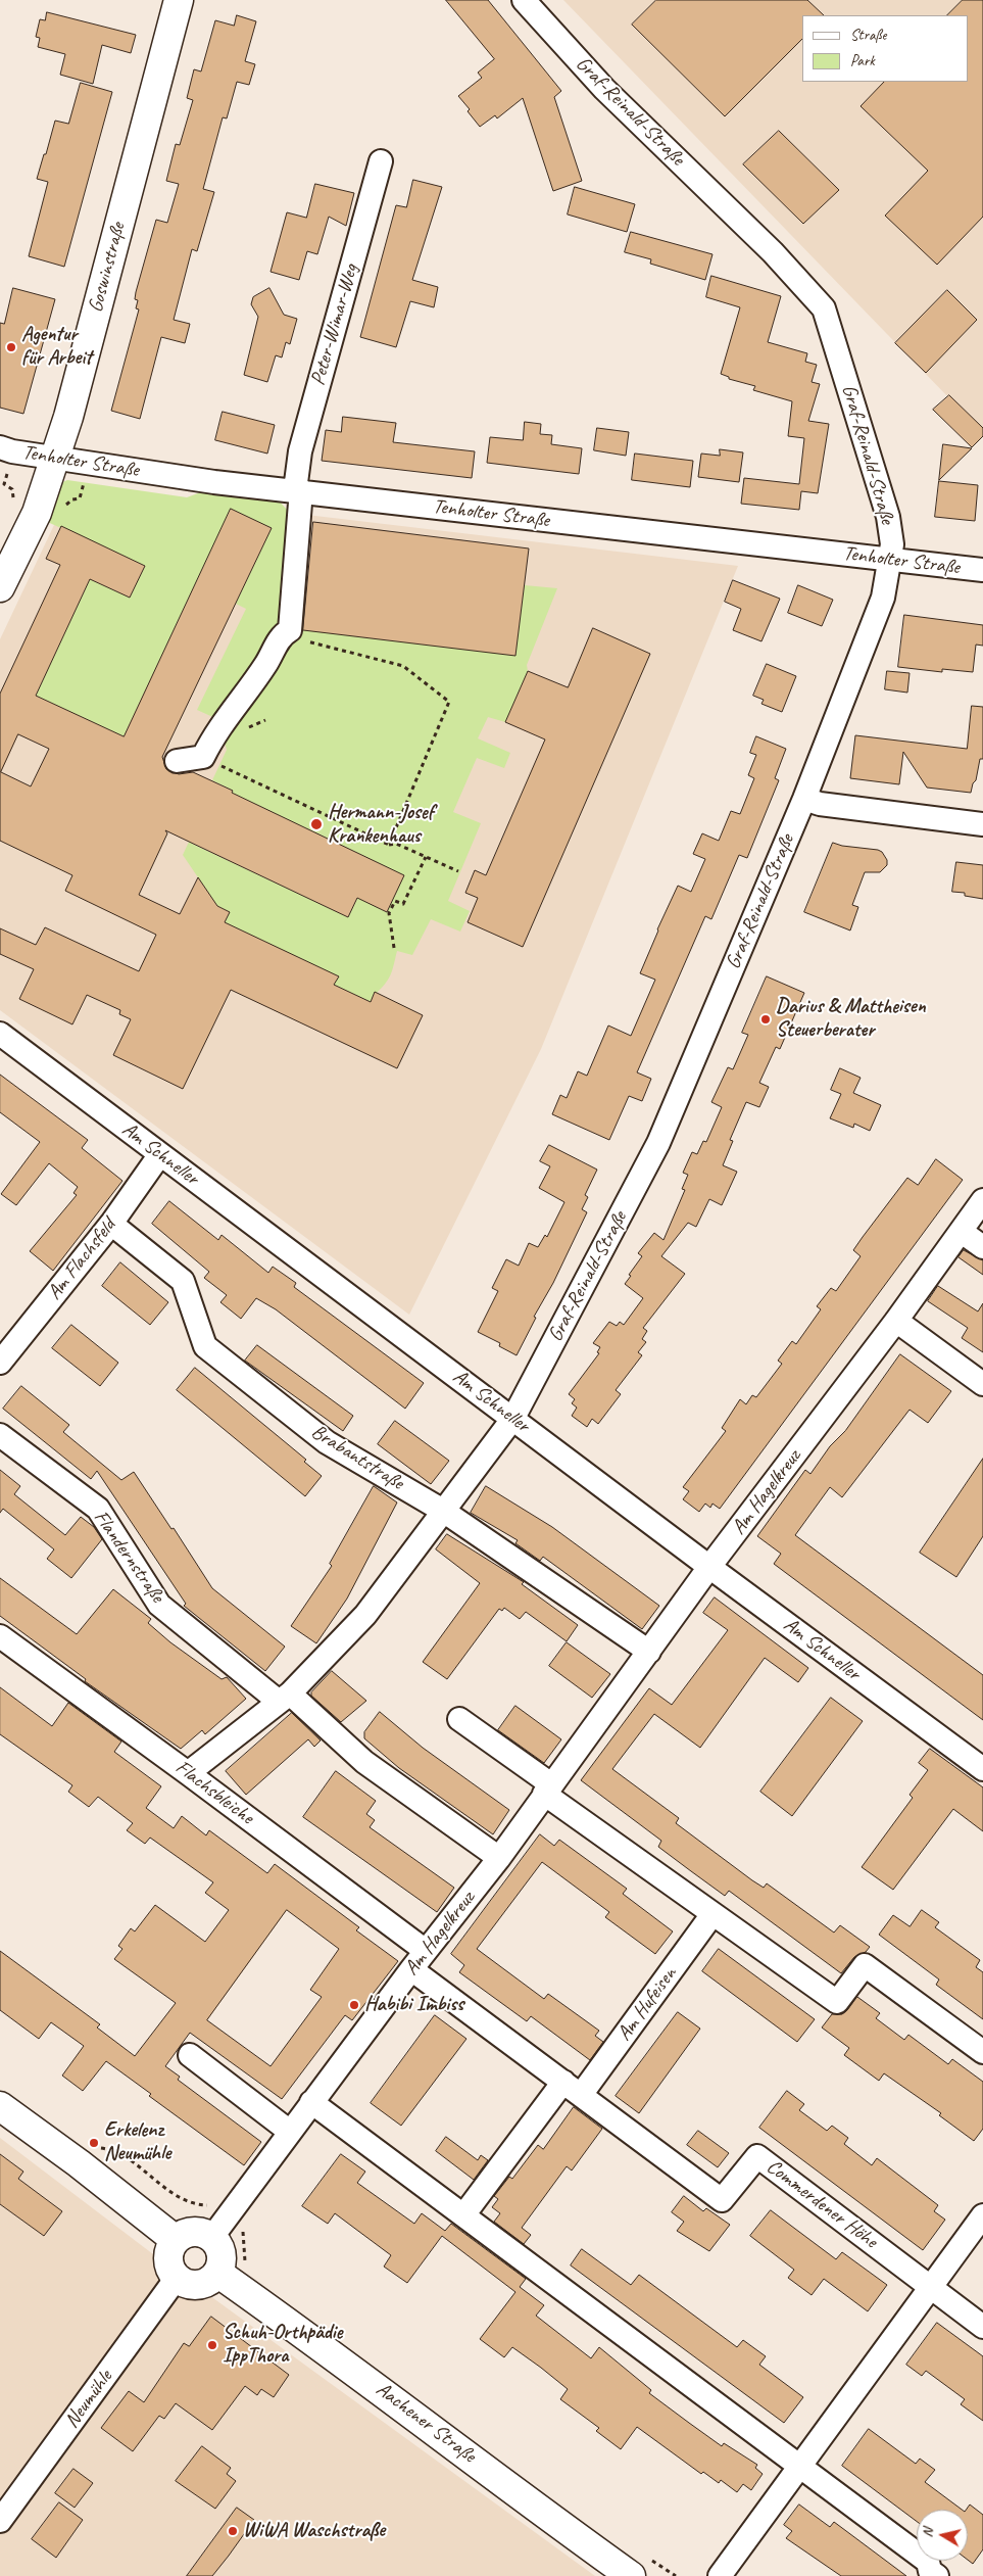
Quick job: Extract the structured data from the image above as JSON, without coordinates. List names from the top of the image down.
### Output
{
  "streets": {
    "main road": ["Goswinstraße", "Aachener Straße"],
    "street": [
      "Graf-Reinald-Straße",
      "Peter-Wimar-Weg",
      "Tenholter Straße",
      "Am Schneller",
      "Am Flachsfeld",
      "Brabantstraße",
      "Am Hagelkreuz",
      "Flandernstraße",
      "Flachsbleiche",
      "Am Hufeisen",
      "Commerdener Höhe",
      "Neumühle"
    ]
  },
  "crossings": [
    ["Graf-Reinald-Straße", "Tenholter Straße"],
    ["Graf-Reinald-Straße", "Am Schneller"],
    ["Graf-Reinald-Straße", "Brabantstraße"],
    ["Graf-Reinald-Straße", "Flandernstraße"],
    ["Graf-Reinald-Straße", "Flachsbleiche"],
    ["Goswinstraße", "Tenholter Straße"],
    ["Peter-Wimar-Weg", "Tenholter Straße"],
    ["Am Schneller", "Am Flachsfeld"],
    ["Am Schneller", "Am Hagelkreuz"],
    ["Am Flachsfeld", "Brabantstraße"],
    ["Brabantstraße", "Am Hagelkreuz"],
    ["Am Hagelkreuz", "Flandernstraße"],
    ["Am Hagelkreuz", "Flachsbleiche"],
    ["Am Hagelkreuz", "Neumühle"],
    ["Am Hagelkreuz", "Aachener Straße"],
    ["Am Hufeisen", "Commerdener Höhe"],
    ["Neumühle", "Aachener Straße"]
  ],
  "places": [
    "Agentur für Arbeit",
    "Hermann-Josef Krankenhaus",
    "Darius & Mattheisen Steuerberater",
    "Habibi Imbiss",
    "Erkelenz Neumühle",
    "Schuh-Orthpädie IppThora",
    "WiWA Waschstraße"
  ],
  "legend": ["Straße", "Park"],
  "north": "left"
}
